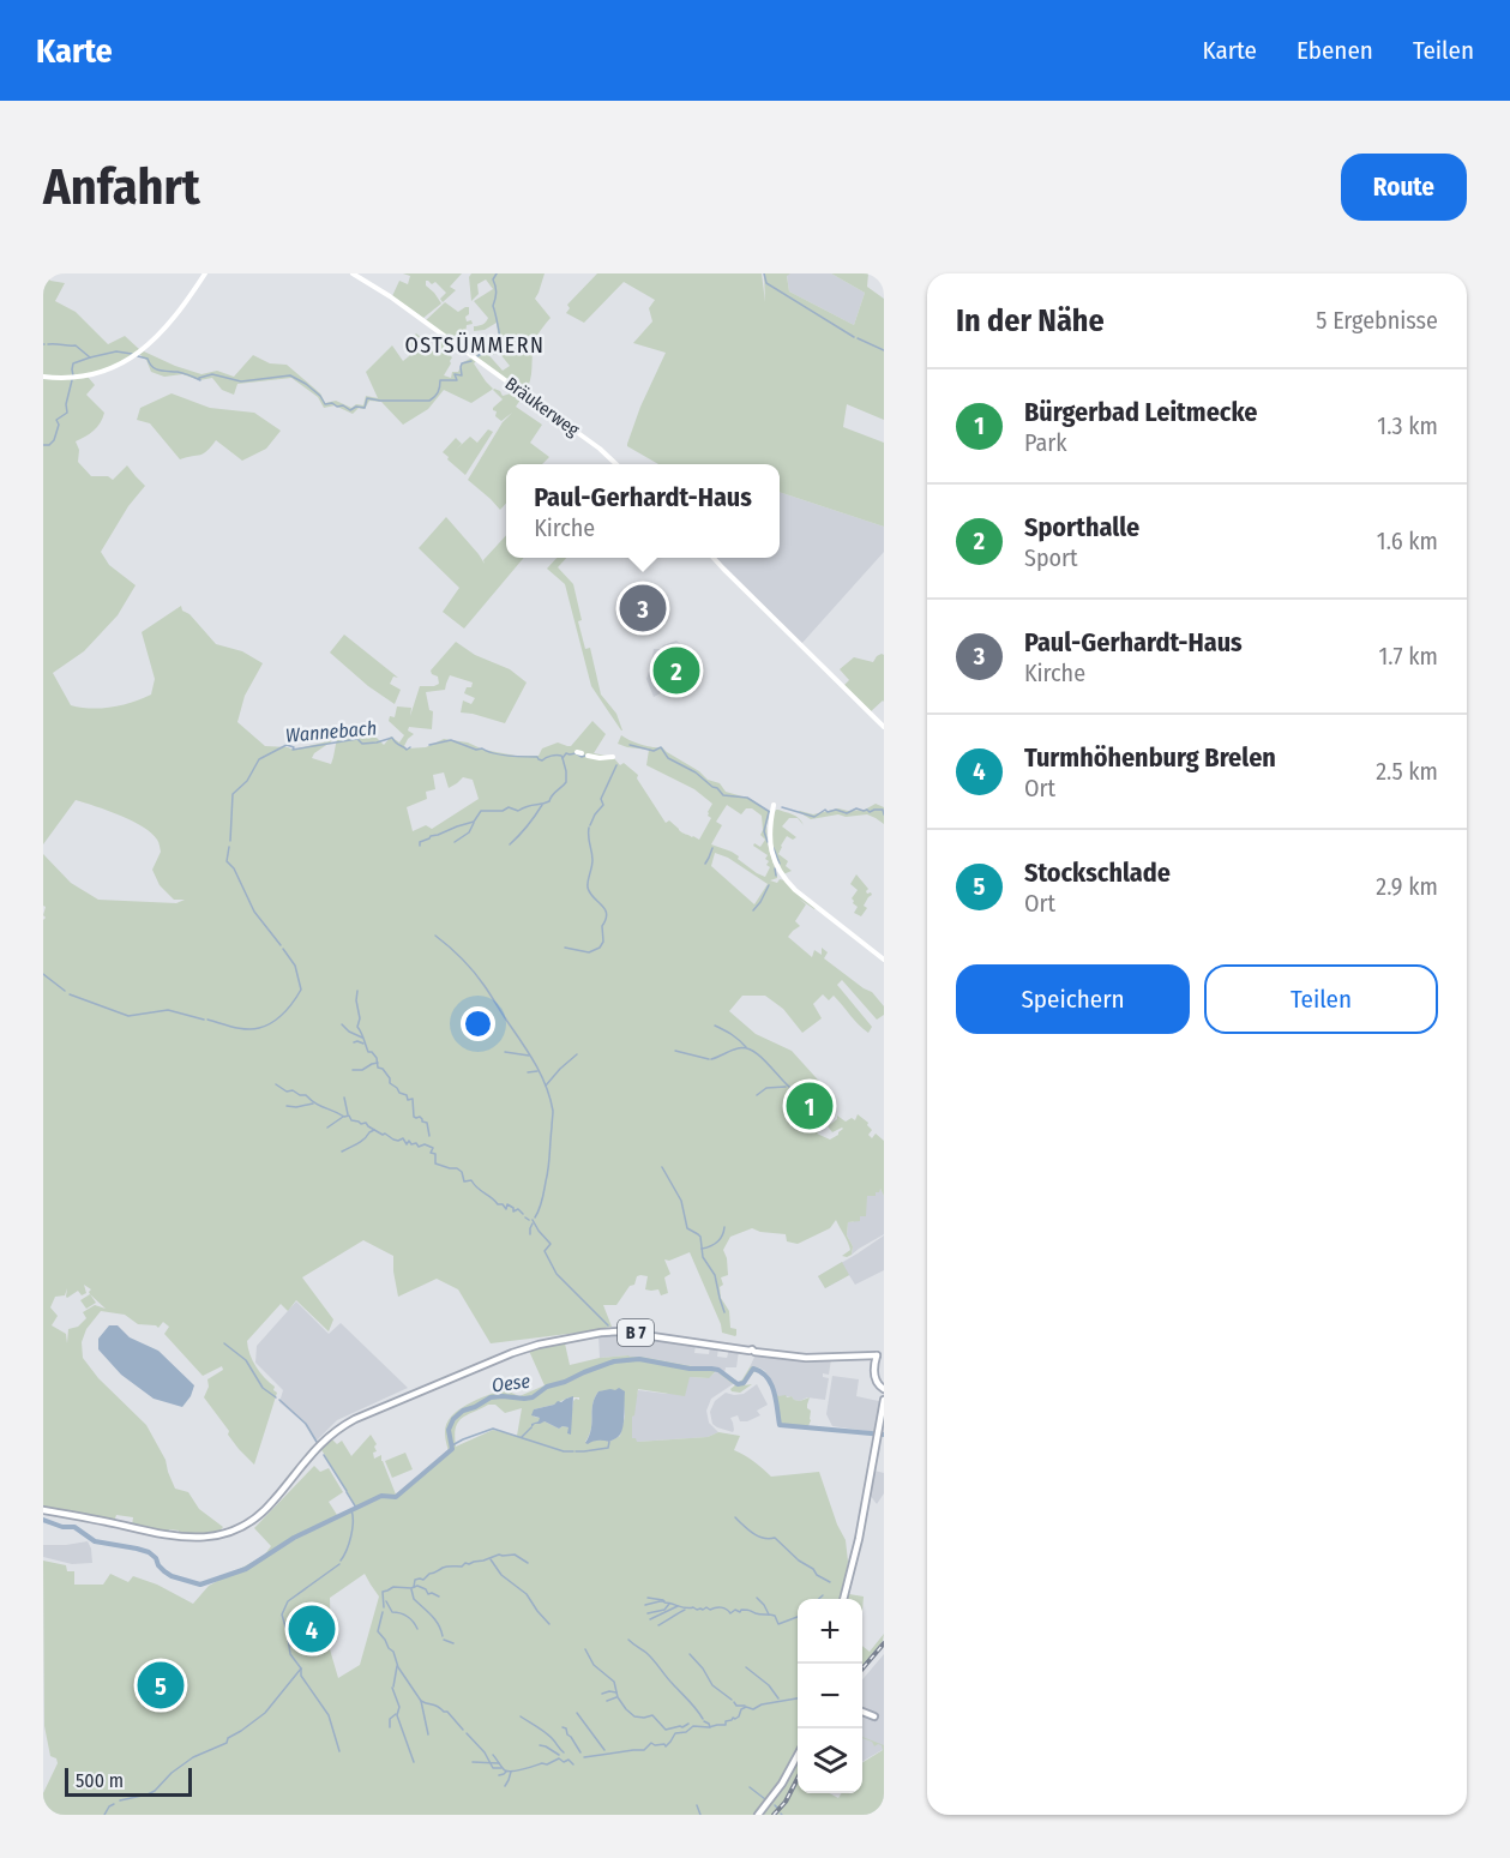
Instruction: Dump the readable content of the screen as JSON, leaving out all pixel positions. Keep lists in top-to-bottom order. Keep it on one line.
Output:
{"streets":{"main road":["Bräukerweg","B 7"]},"districts":["OSTSÜMMERN"],"water":["Wannebach","Oese"],"scale_bar":"500 m","page":{"header":"Karte","nav":["Karte","Ebenen","Teilen"],"buttons":["Route",["Speichern","Teilen"]],"title":"Anfahrt","heading":["In der Nähe","5 Ergebnisse"],"list":[{"mark":"1","name":"Bürgerbad Leitmecke","note":"Park","value":"1.3 km"},{"mark":"2","name":"Sporthalle","note":"Sport","value":"1.6 km"},{"mark":"3","name":"Paul-Gerhardt-Haus","note":"Kirche","value":"1.7 km"},{"mark":"4","name":"Turmhöhenburg Brelen","note":"Ort","value":"2.5 km"},{"mark":"5","name":"Stockschlade","note":"Ort","value":"2.9 km"}],"popup":["Paul-Gerhardt-Haus","Kirche"],"pins":["3","2","1","4","5"],"map_buttons":["+","−"],"scale":"500 m"}}
